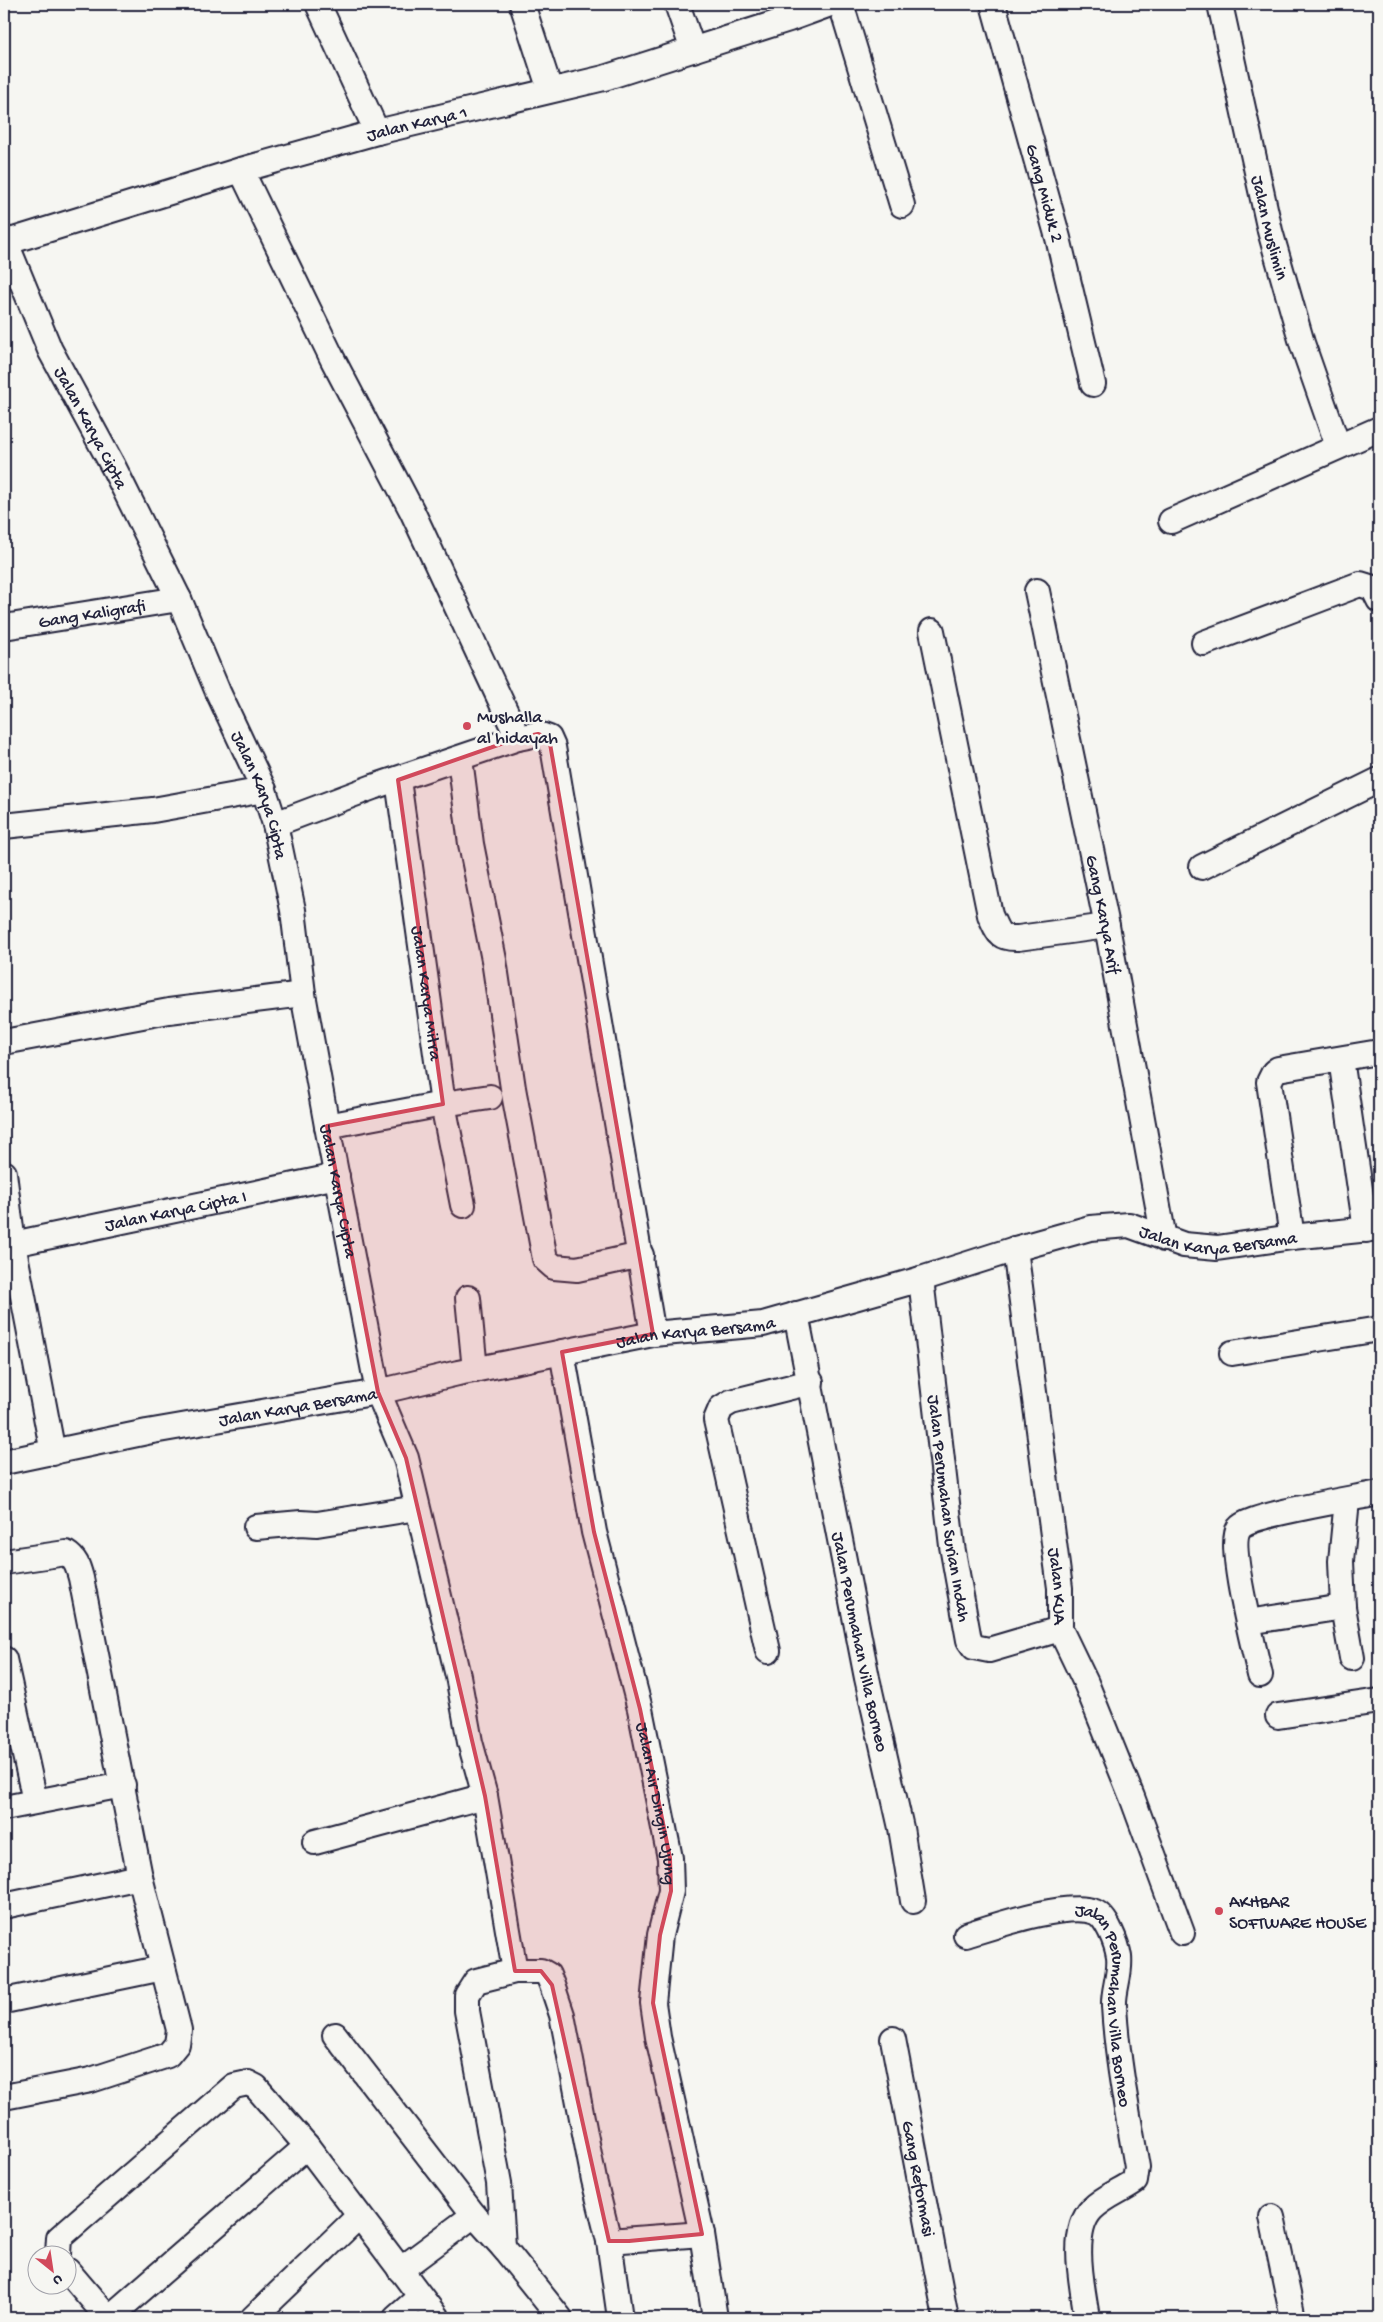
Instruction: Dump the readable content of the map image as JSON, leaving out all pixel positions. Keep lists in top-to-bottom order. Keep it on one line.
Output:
{"streets":{"street":["Jalan Karya 1","Gang Miduk 2","Jalan Muslimin","Jalan Karya Cipta","Gang Kaligrafi","Gang Karya Arif","Jalan Karya Mitra","Jalan Karya Cipta I","Jalan Karya Bersama","Jalan Perumahan Surian Indah","Jalan KUA","Jalan Perumahan Villa Borneo","Jalan Air Dingin Ujung","Gang Reformasi"]},"crossings":[["Jalan Karya 1","Jalan Karya Cipta"],["Jalan Karya Cipta","Gang Kaligrafi"],["Jalan Karya Cipta","Jalan Karya Cipta I"],["Jalan Karya Cipta","Jalan Karya Bersama"],["Gang Karya Arif","Jalan Karya Bersama"],["Jalan Karya Bersama","Jalan Perumahan Surian Indah"],["Jalan Karya Bersama","Jalan KUA"],["Jalan Karya Bersama","Jalan Perumahan Villa Borneo"],["Jalan Karya Bersama","Jalan Air Dingin Ujung"],["Jalan Perumahan Surian Indah","Jalan KUA"]],"places":["Mushalla al hidayah","AKHBAR SOFTWARE HOUSE"],"north":"bottom right"}
